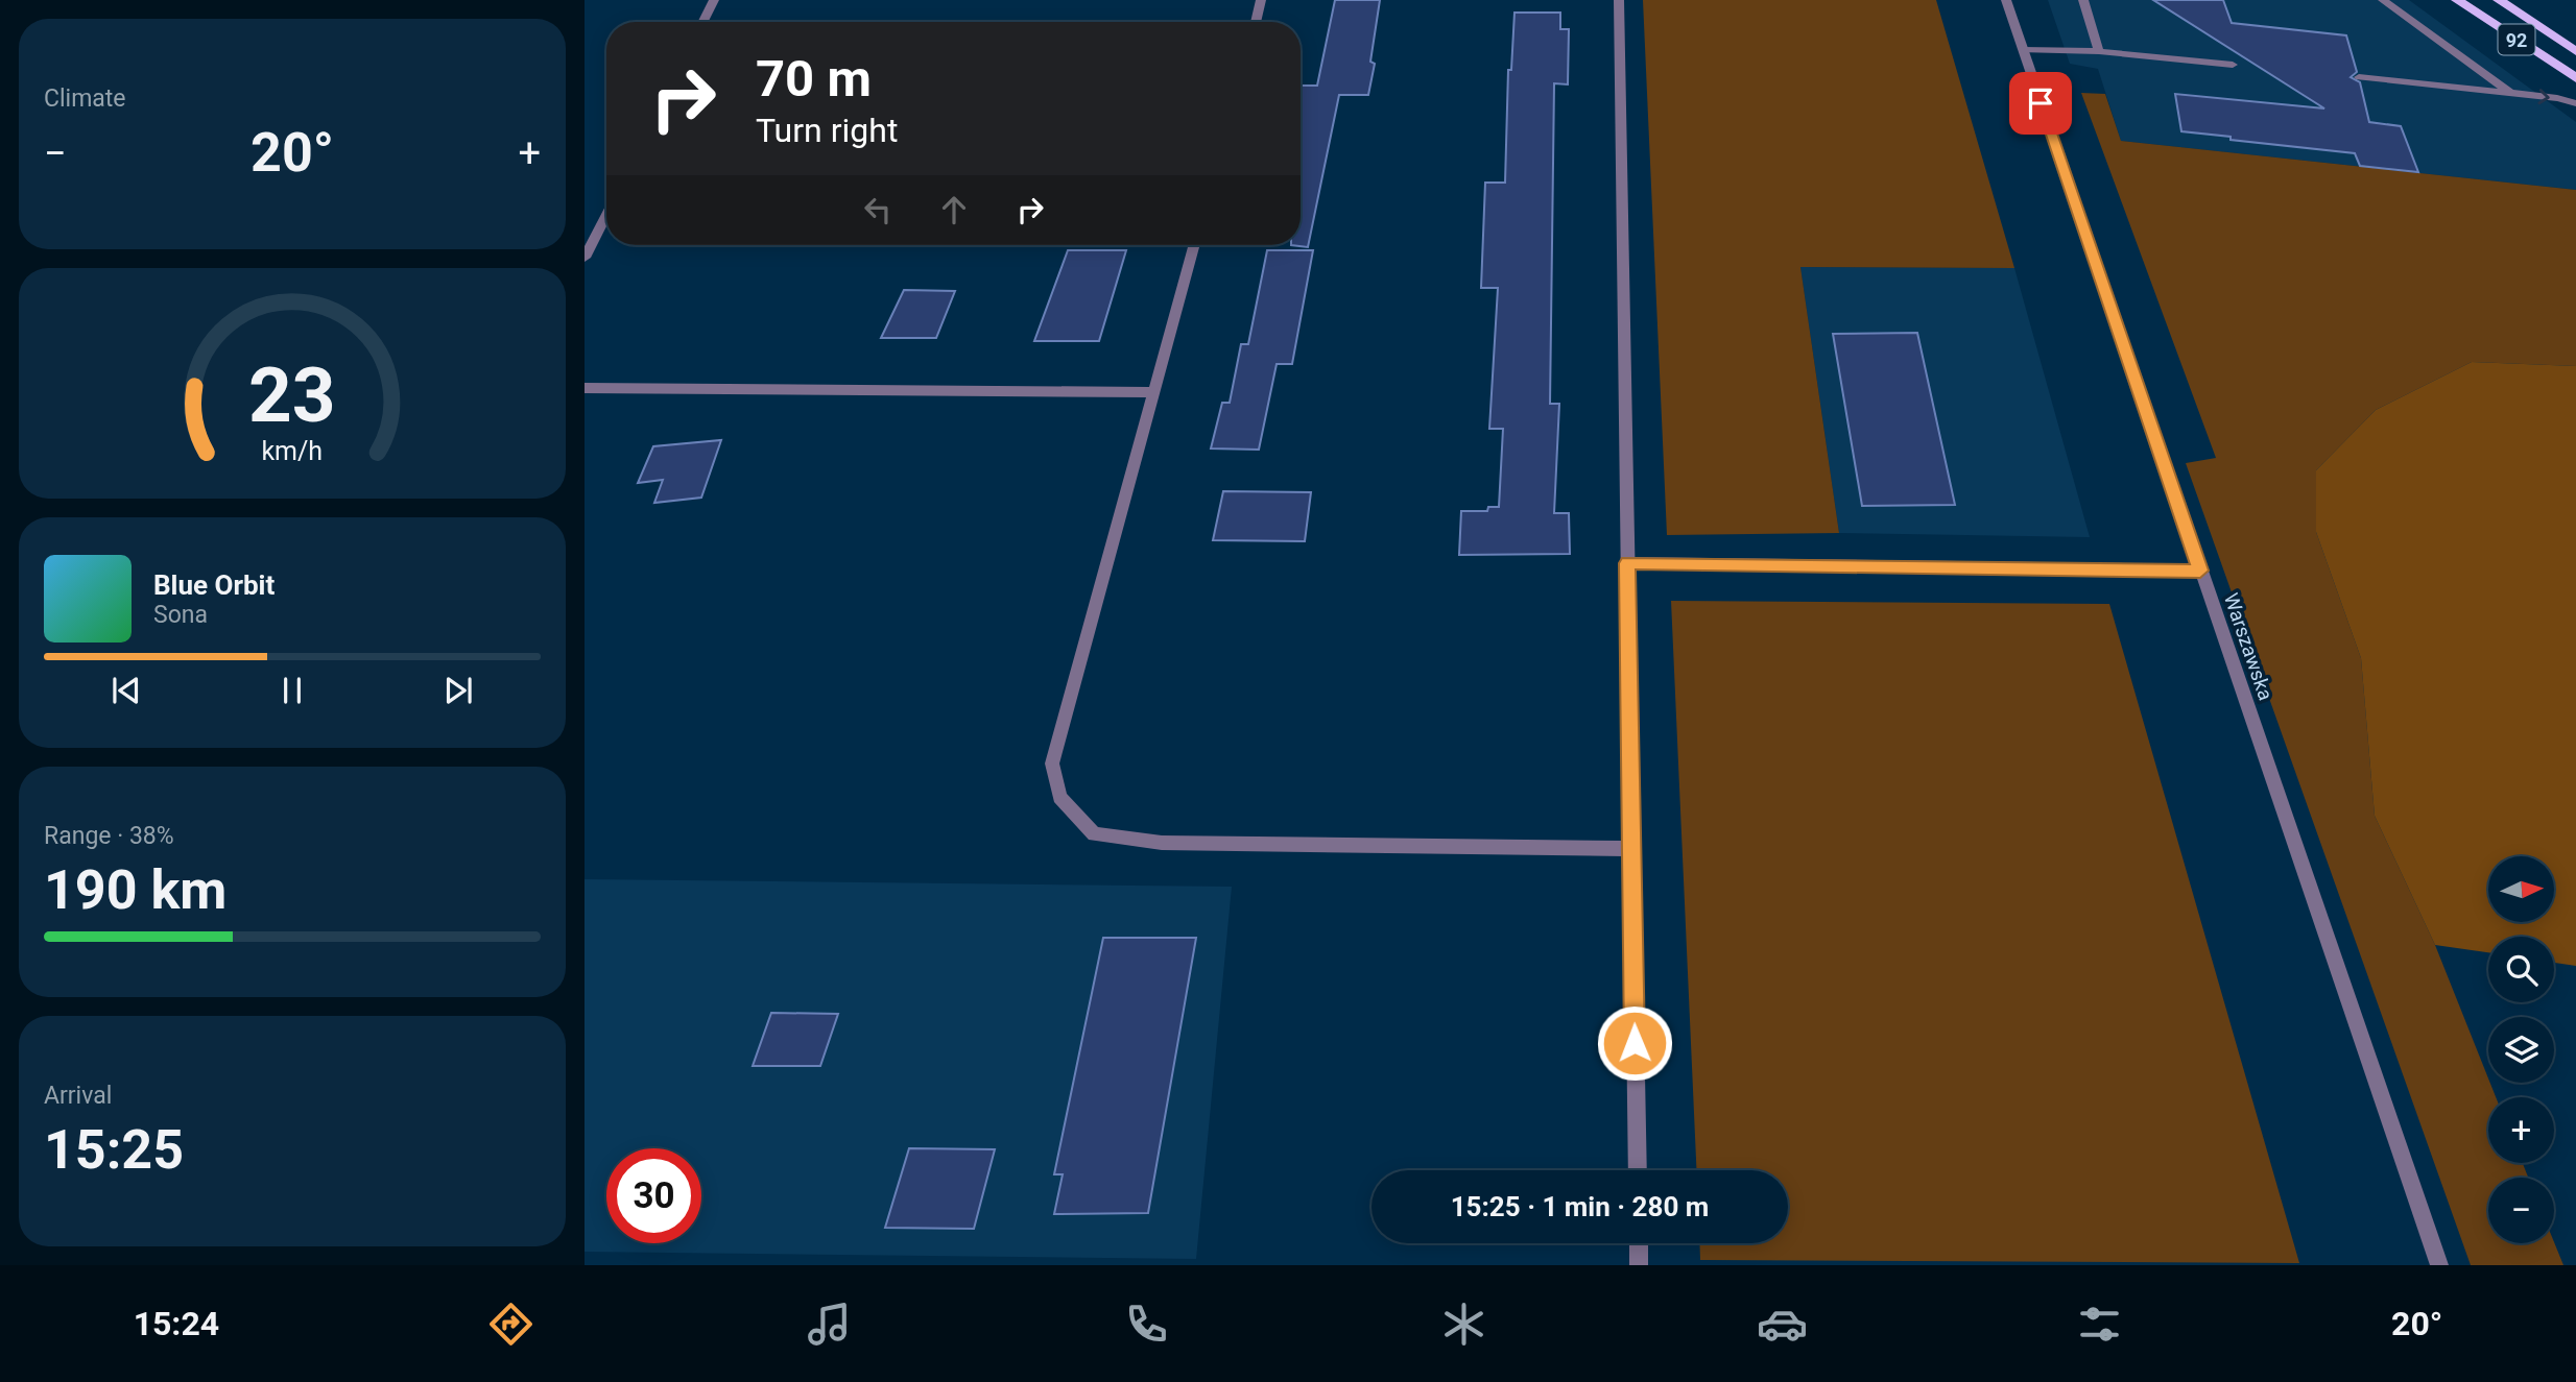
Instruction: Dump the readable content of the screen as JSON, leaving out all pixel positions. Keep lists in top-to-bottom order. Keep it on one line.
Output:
{"streets":{"main road":["92"],"street":["Warszawska"]},"north":"right","page":{"tile":["Climate",["Range · 38%","190 km"],["Arrival","15:25"]],"turn":["70 m","Turn right"],"heat":["−","20°","+"],"song":["Blue Orbit","Sona"],"map_buttons":["+","−"],"limit":"30","trip":"15:25 · 1 min · 280 m","tabs":["15:24","20°"],"gauge":["23","km/h"]}}
